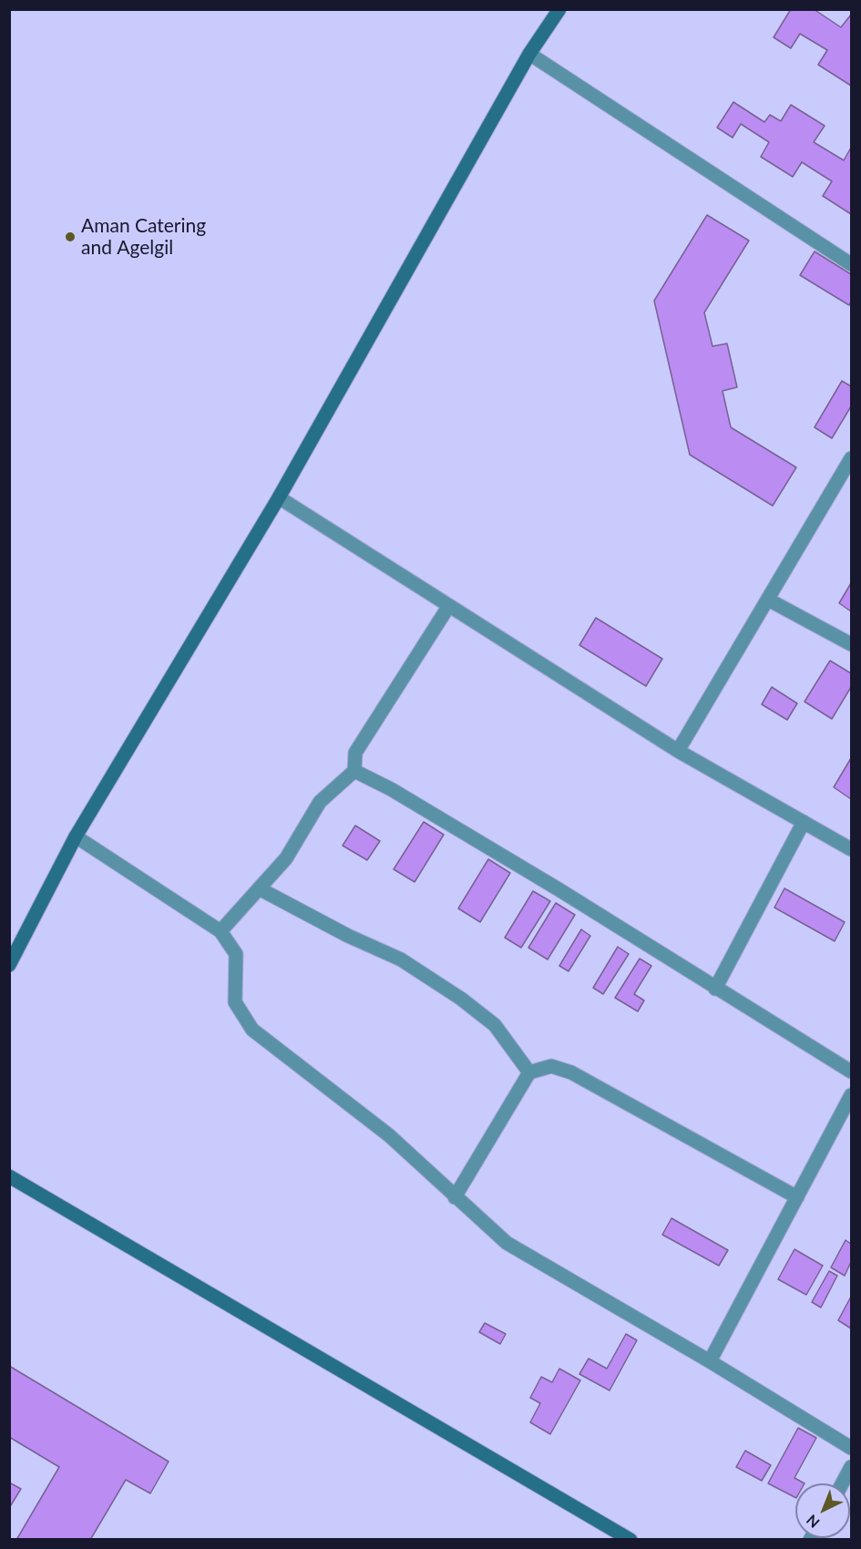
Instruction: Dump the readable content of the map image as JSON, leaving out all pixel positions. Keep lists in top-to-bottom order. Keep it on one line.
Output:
{"places":["Aman Catering and Agelgil"],"north":"bottom left"}
